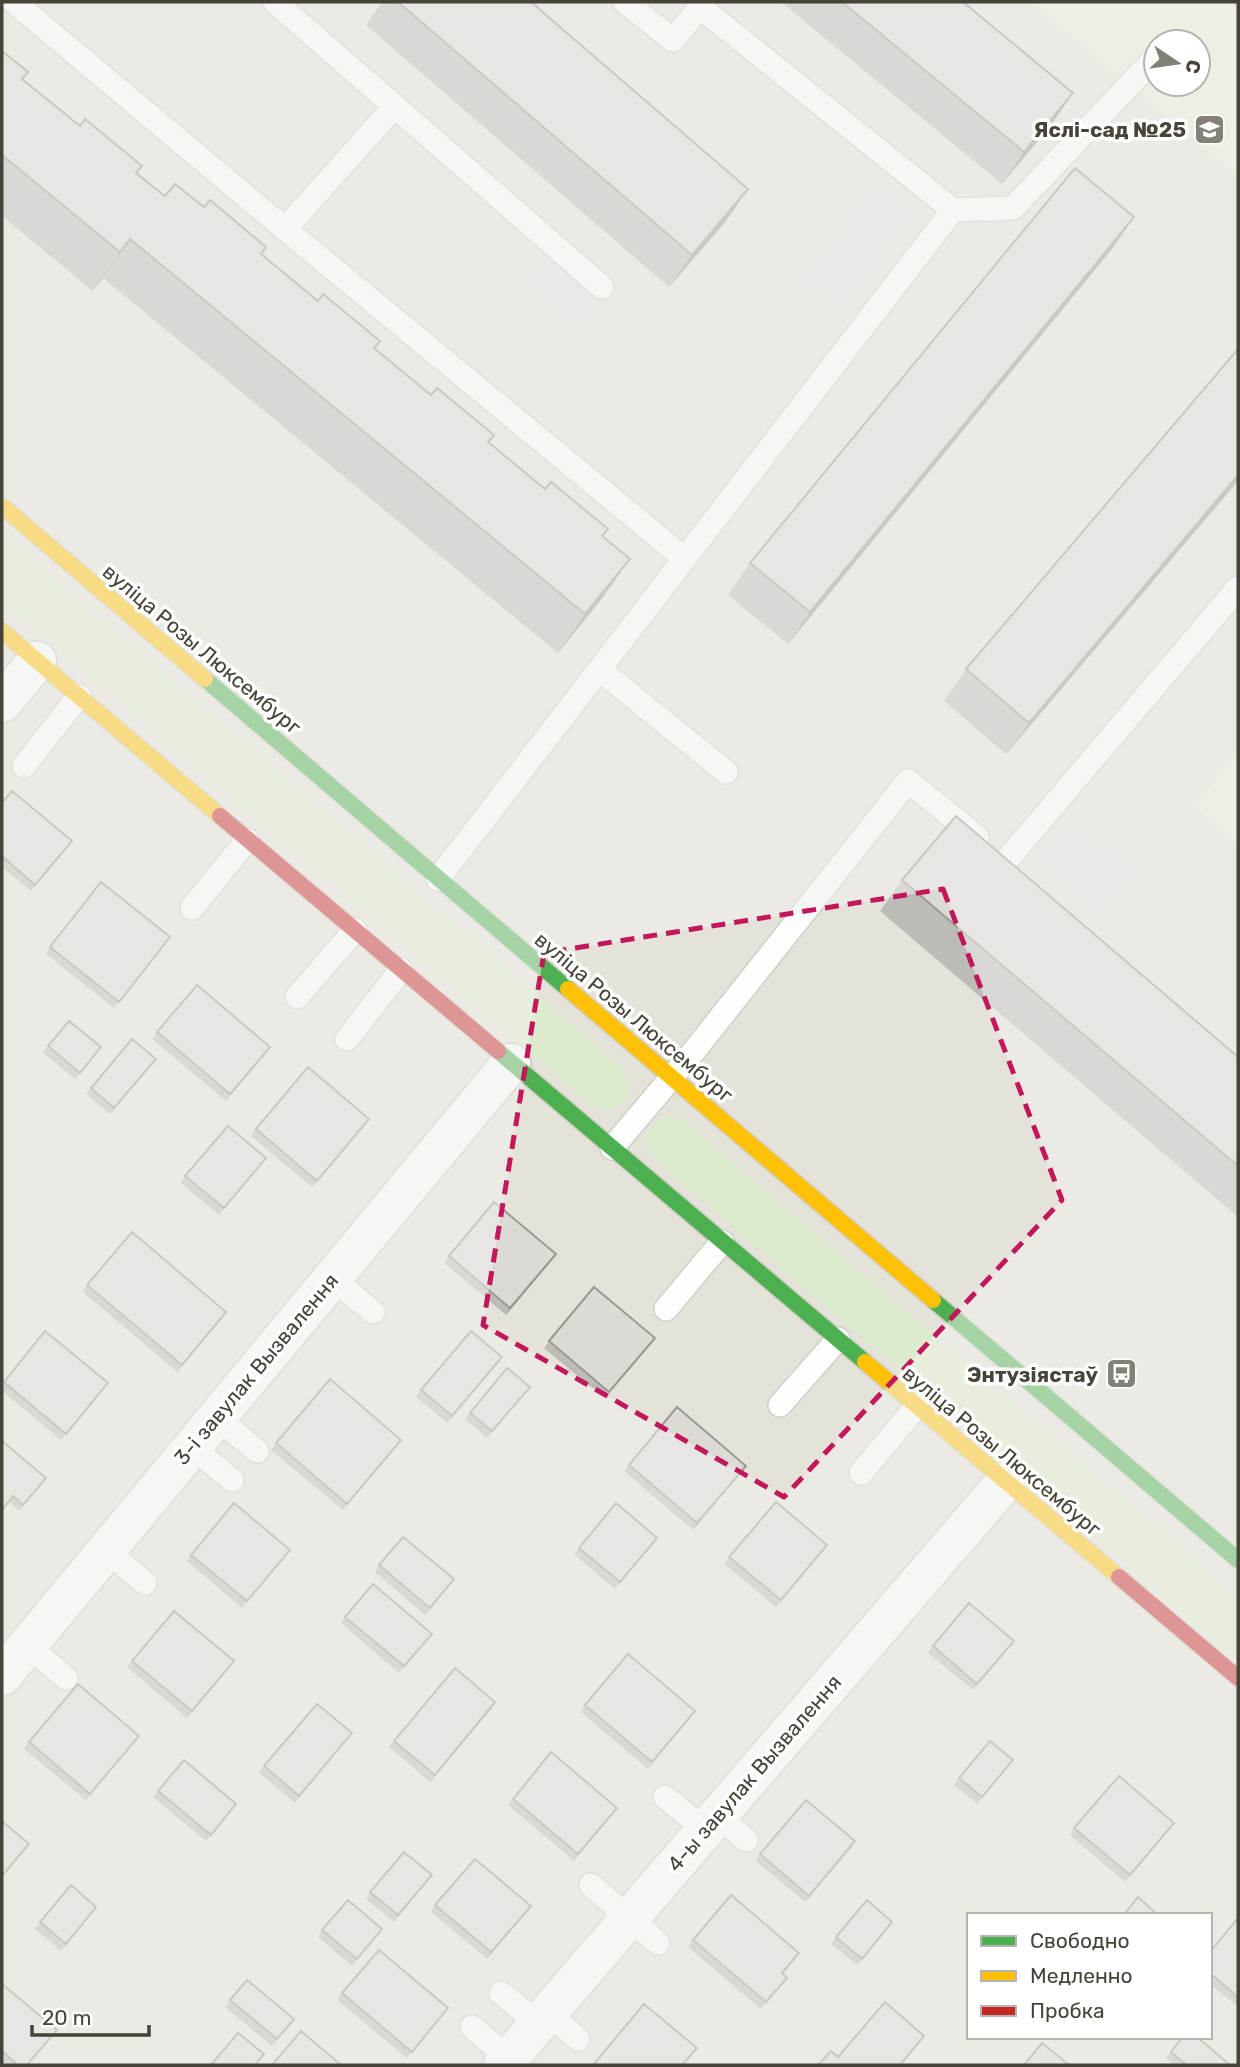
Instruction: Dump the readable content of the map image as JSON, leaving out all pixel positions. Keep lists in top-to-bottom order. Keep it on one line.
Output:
{"streets":{"main road":["вуліца Розы Люксембург"],"street":["3-і завулак Вызвалення","4-ы завулак Вызвалення"]},"crossings":[["вуліца Розы Люксембург","3-і завулак Вызвалення"],["вуліца Розы Люксембург","4-ы завулак Вызвалення"]],"places":{"school or university":["Яслі-сад №25"],"bus stop":["Энтузіястаў"]},"legend":["Свободно","Медленно","Пробка"],"scale_bar":"20 m","north":"right"}
